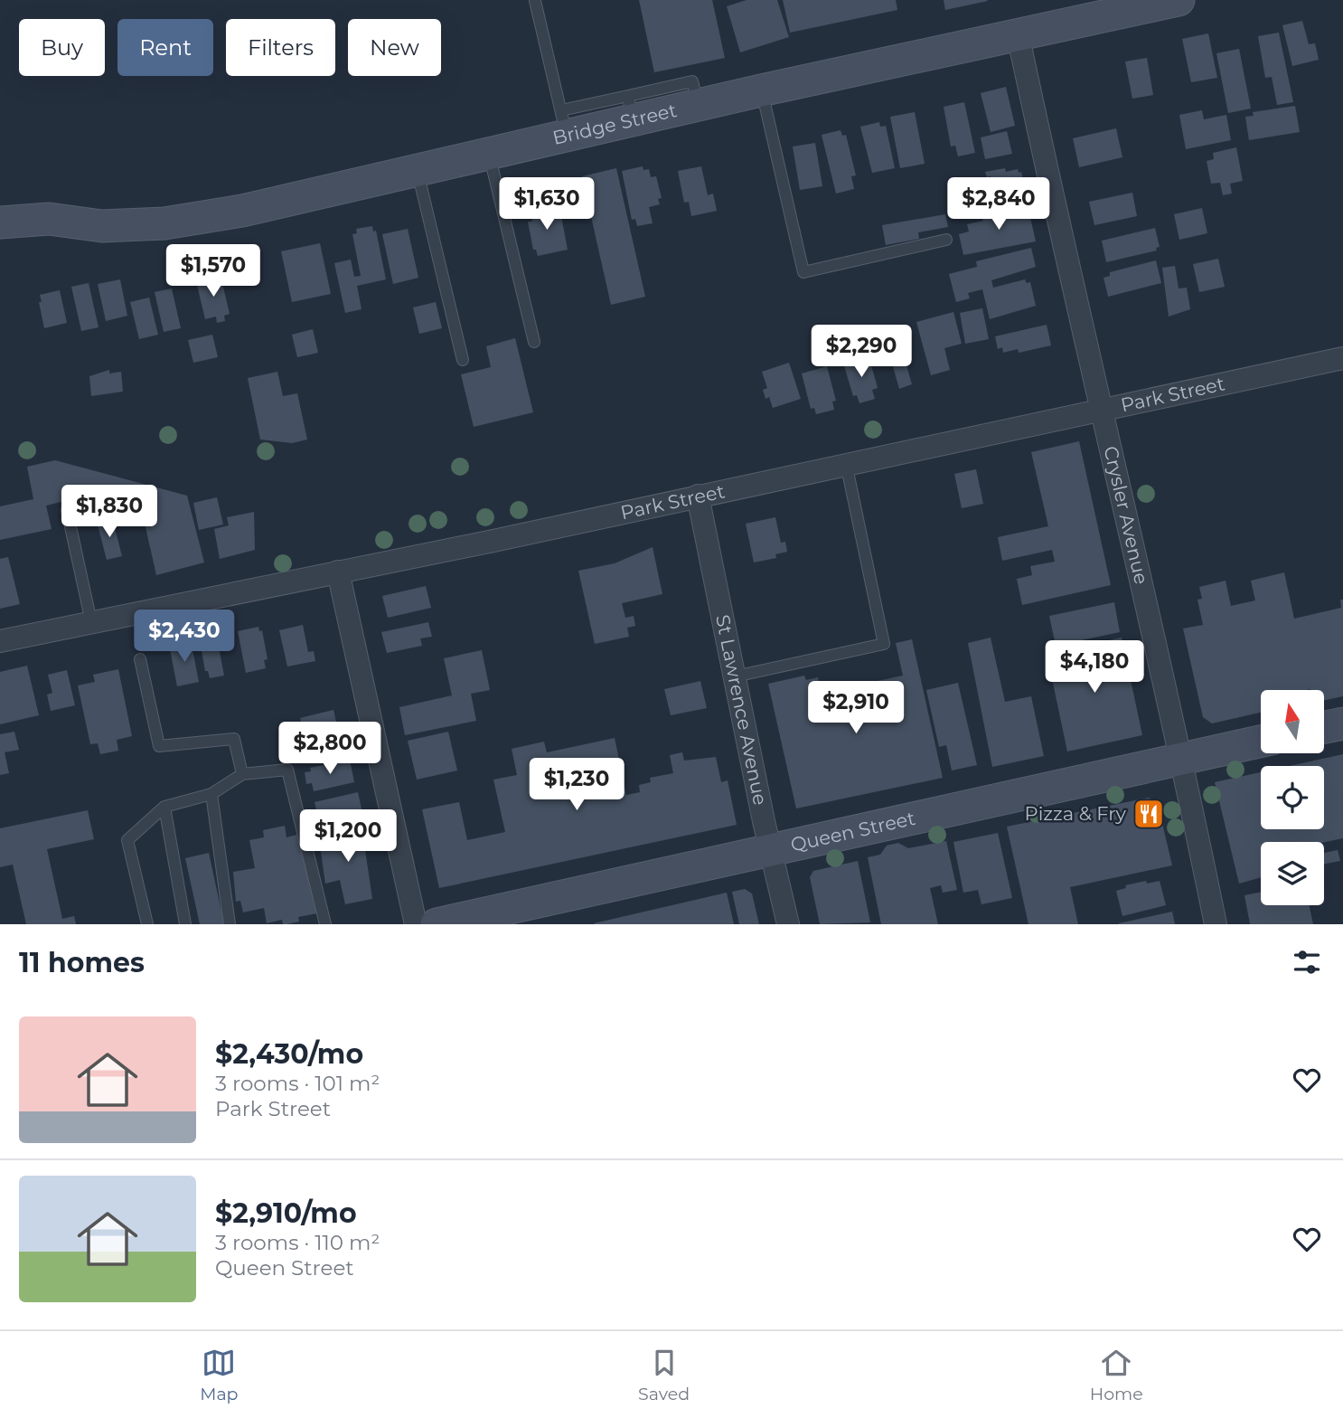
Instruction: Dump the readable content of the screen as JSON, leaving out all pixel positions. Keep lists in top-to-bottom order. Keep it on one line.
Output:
{"streets":{"main road":["Bridge Street","Queen Street"],"street":["Park Street","Crysler Avenue","St Lawrence Avenue"]},"crossings":[["Bridge Street","Crysler Avenue"],["Park Street","Crysler Avenue"],["Park Street","St Lawrence Avenue"],["Crysler Avenue","Queen Street"],["St Lawrence Avenue","Queen Street"]],"places":{"restaurant":["Pizza & Fry"]},"north":"top","page":{"chip":["Buy","Rent","Filters","New"],"price":["$1,630","$2,840","$1,570","$2,290","$1,830","$2,430","$4,180","$2,910","$2,800","$1,230","$1,200"],"heading":"11 homes","list":[{"name":"$2,430/mo","note":"3 rooms · 101 m² · Park Street"},{"name":"$2,910/mo","note":"3 rooms · 110 m² · Queen Street"}],"tabs":["Map","Saved","Home"]}}
